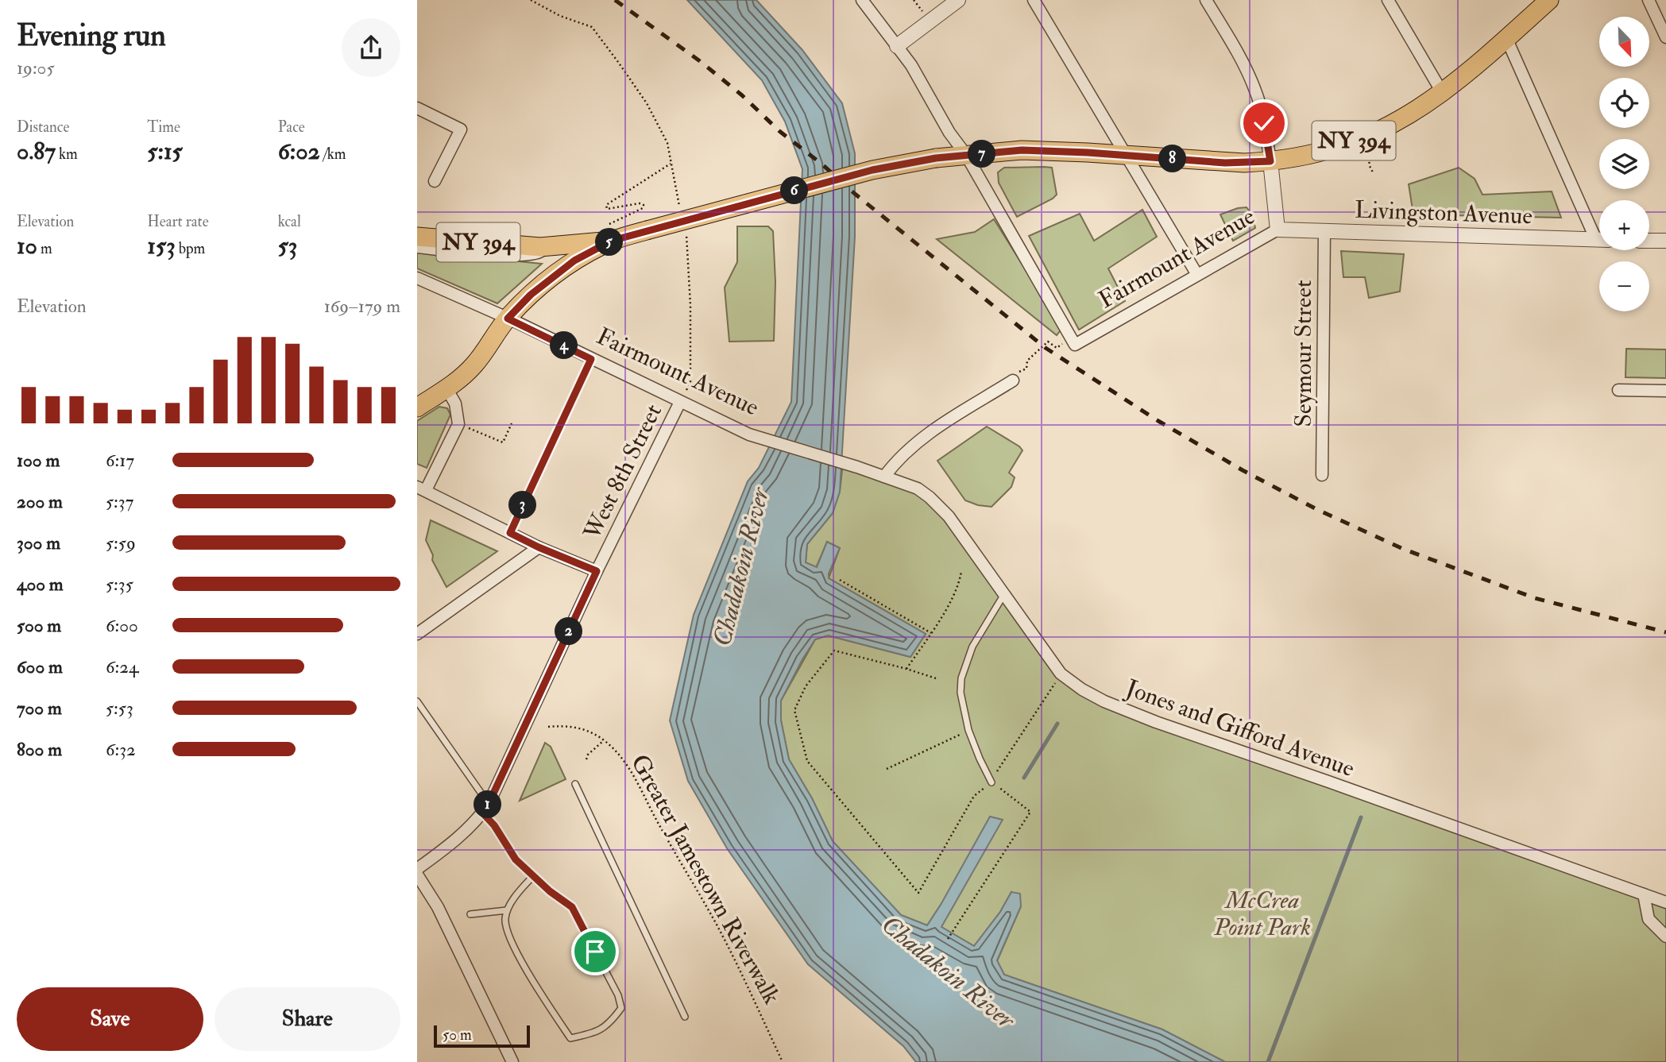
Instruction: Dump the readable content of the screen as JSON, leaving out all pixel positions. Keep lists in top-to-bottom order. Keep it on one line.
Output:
{"streets":{"main road":["NY 394"],"street":["Livingston Avenue","Fairmount Avenue","Seymour Street","West 8th Street","Jones and Gifford Avenue"],"path":["Greater Jamestown Riverwalk"]},"crossings":[["NY 394","Fairmount Avenue"],["Livingston Avenue","Fairmount Avenue"],["Livingston Avenue","Seymour Street"],["Fairmount Avenue","West 8th Street"],["Fairmount Avenue","Jones and Gifford Avenue"]],"water":["Chadakoin River"],"parks":["McCrea Point Park"],"scale_bar":"50 m","north":"bottom right","page":{"heading":["Evening run","19:05"],"map_buttons":["+","−"],"stats":[["Distance","0.87 km"],["Time","5:15"],["Pace","6:02 /km"],["Elevation","10 m"],["Heart rate","153 bpm"],["kcal","53"]],"pins":["7","8","6","5","4","3","2","1"],"chart":["Elevation","169–179 m"],"list":[{"name":"100 m","note":"6:17"},{"name":"200 m","note":"5:37"},{"name":"300 m","note":"5:59"},{"name":"400 m","note":"5:35"},{"name":"500 m","note":"6:00"},{"name":"600 m","note":"6:24"},{"name":"700 m","note":"5:53"},{"name":"800 m","note":"6:32"}],"buttons":["Save","Share"],"scale":"50 m"}}
